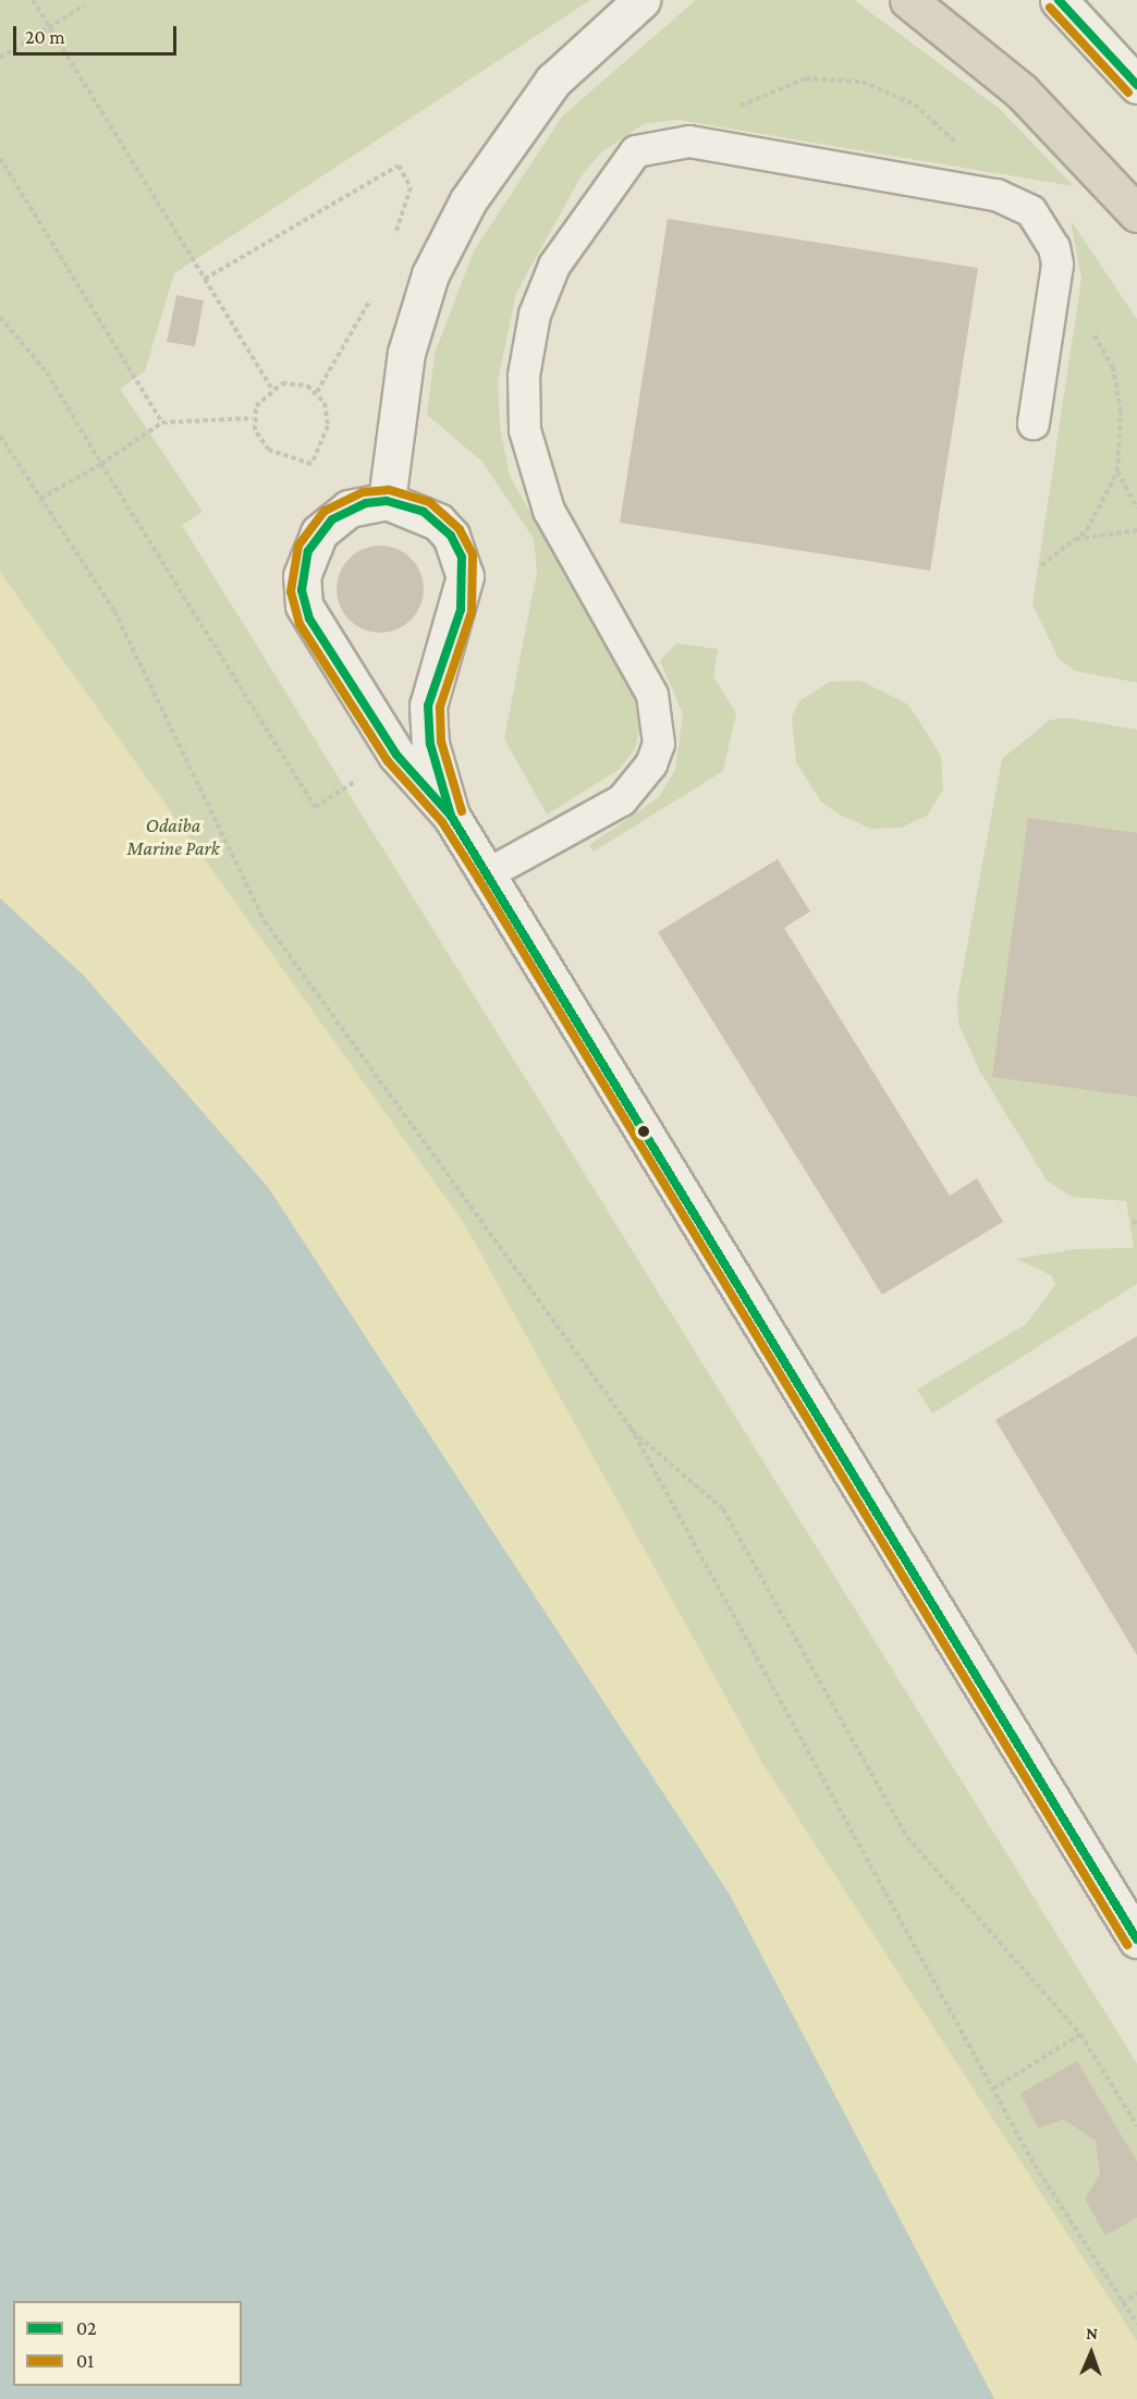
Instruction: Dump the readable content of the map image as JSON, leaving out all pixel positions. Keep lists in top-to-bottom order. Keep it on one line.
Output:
{"parks":["Odaiba Marine Park"],"lines":["transit line 02","transit line 01"],"legend":["02","01"],"scale_bar":"20 m","north":"top"}
